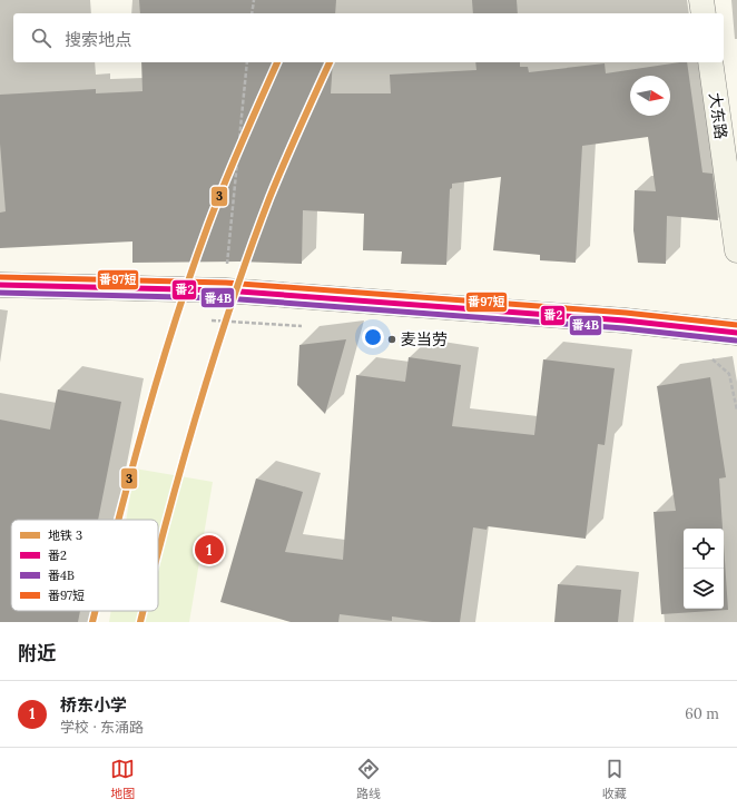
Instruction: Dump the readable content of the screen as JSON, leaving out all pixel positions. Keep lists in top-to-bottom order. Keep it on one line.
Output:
{"streets":{"street":["大东路"]},"places":["麦当劳"],"lines":["metro line 3","transit line 番97短","transit line 番2","transit line 番4B"],"legend":["地铁 3","番2","番4B","番97短"],"north":"right","page":{"search":"搜索地点","pins":"1","heading":"附近","list":[{"mark":"1","name":"桥东小学","note":"学校 · 东涌路","value":"60 m"}],"nav":["地图","路线","收藏"]}}
